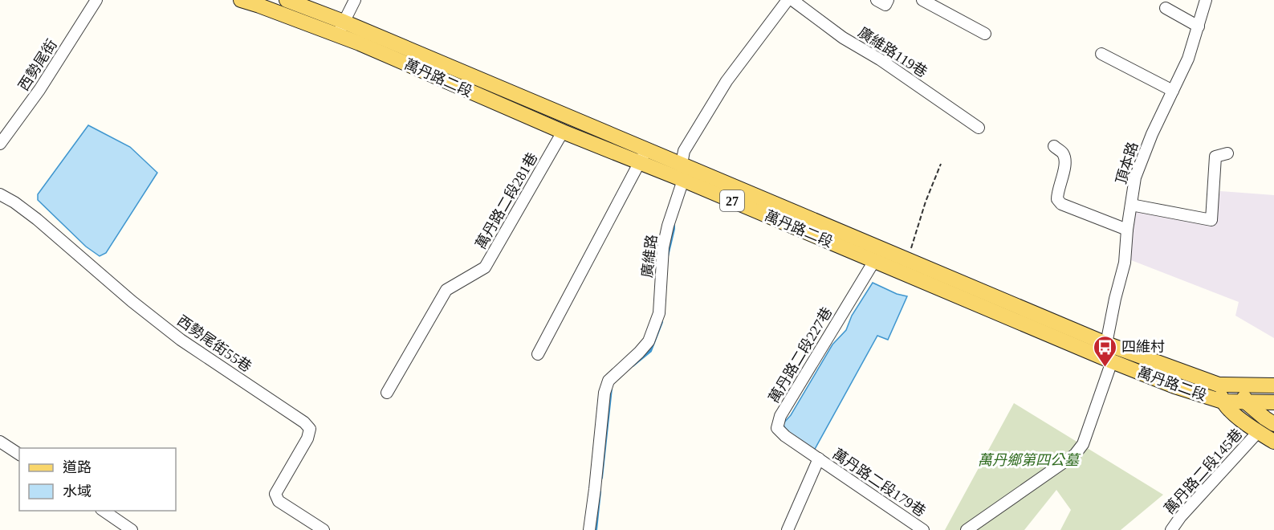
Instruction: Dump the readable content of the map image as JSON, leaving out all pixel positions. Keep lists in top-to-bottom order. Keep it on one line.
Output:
{"streets":{"main road":["萬丹路二段","27"],"street":["廣維路119巷","西勢尾街","頂本路","萬丹路二段281巷","廣維路","西勢尾街55巷","萬丹路二段227巷","萬丹路二段145巷","萬丹路二段179巷"]},"crossings":[["萬丹路二段","頂本路"],["萬丹路二段","萬丹路二段281巷"],["萬丹路二段","27"],["萬丹路二段","廣維路"],["萬丹路二段","萬丹路二段227巷"],["萬丹路二段","萬丹路二段145巷"],["萬丹路二段227巷","萬丹路二段179巷"]],"parks":["萬丹鄉第四公墓"],"places":{"bus stop":["四維村"]},"legend":["道路","水域"]}
